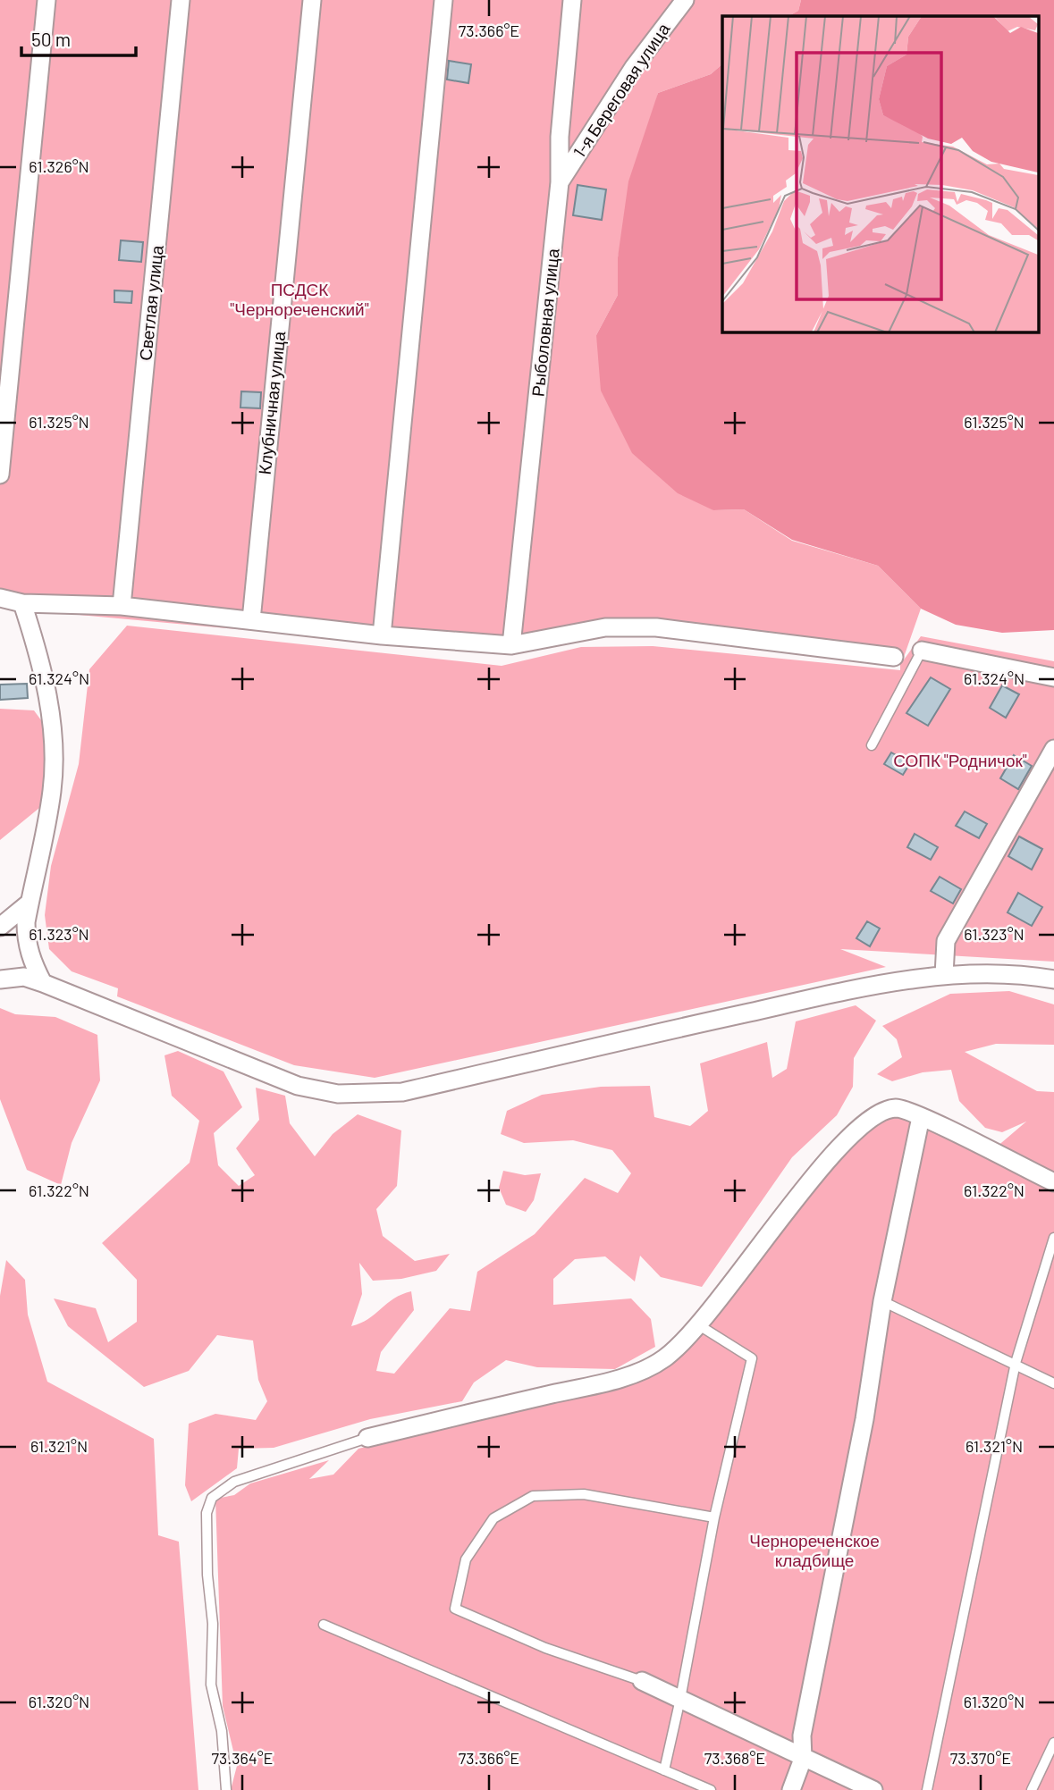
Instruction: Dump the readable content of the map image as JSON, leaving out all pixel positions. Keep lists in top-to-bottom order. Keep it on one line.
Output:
{"streets":{"street":["1-я Береговая улица","Светлая улица","Рыболовная улица","Клубничная улица"]},"crossings":[["1-я Береговая улица","Рыболовная улица"]],"parks":["ПСДСК \"Чернореченский\"","СОПК \"Родничок\"","Чернореченское кладбище"],"scale_bar":"50 m","coordinates":["73.366°E","61.326°N","61.325°N","61.324°N","61.323°N","61.322°N","61.321°N","61.320°N","73.364°E","73.368°E","73.370°E"]}
